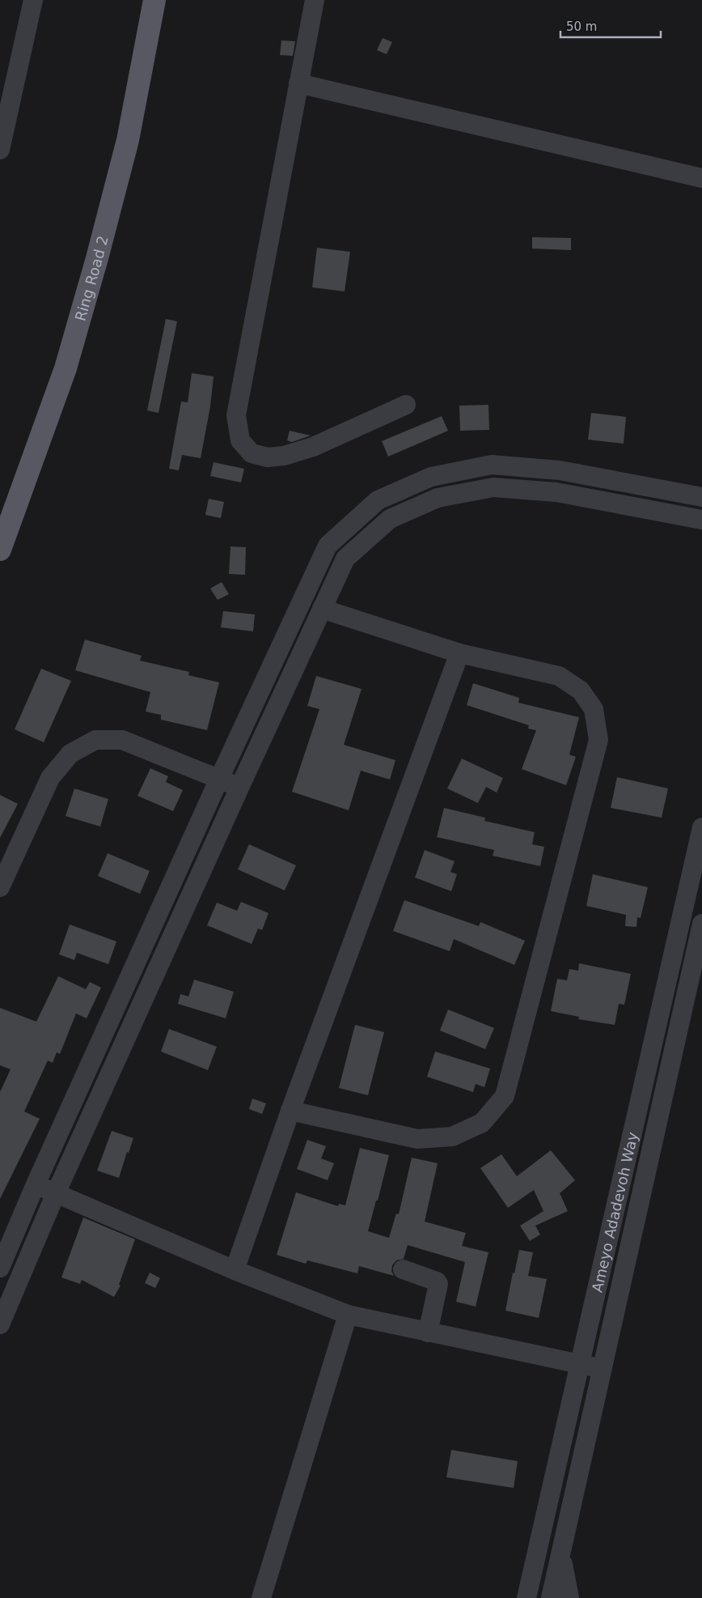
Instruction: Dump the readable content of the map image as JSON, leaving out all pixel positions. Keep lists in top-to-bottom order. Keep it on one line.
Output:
{"streets":{"main road":["Ring Road 2"],"street":["Ameyo Adadevoh Way"]},"scale_bar":"50 m"}
